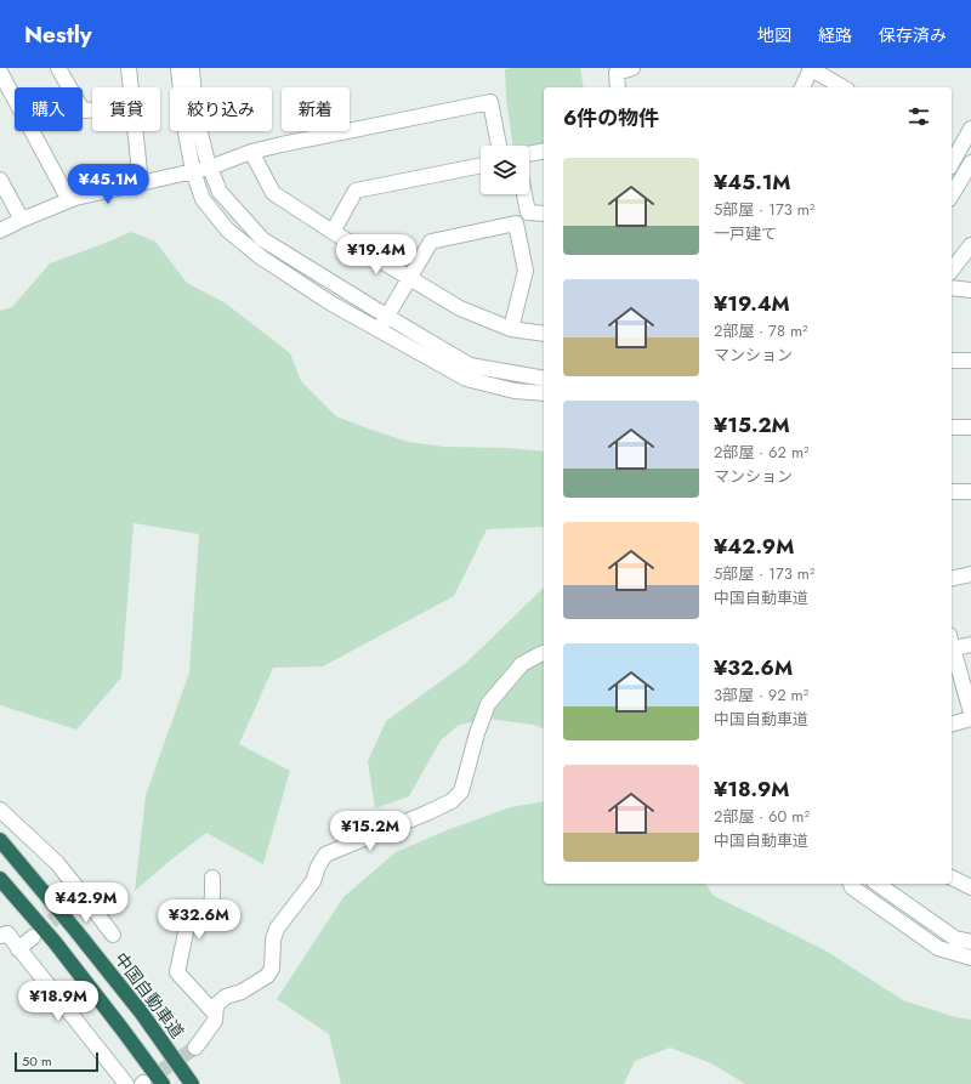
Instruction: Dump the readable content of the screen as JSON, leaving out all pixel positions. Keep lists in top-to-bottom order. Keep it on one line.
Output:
{"streets":{"highway":["中国自動車道"]},"scale_bar":"50 m","page":{"header":"Nestly","nav":["地図","経路","保存済み"],"chip":["購入","賃貸","絞り込み","新着"],"heading":"6件の物件","list":[{"name":"¥45.1M","note":"5部屋 · 173 m² · 一戸建て"},{"name":"¥19.4M","note":"2部屋 · 78 m² · マンション"},{"name":"¥15.2M","note":"2部屋 · 62 m² · マンション"},{"name":"¥42.9M","note":"5部屋 · 173 m² · 中国自動車道"},{"name":"¥32.6M","note":"3部屋 · 92 m² · 中国自動車道"},{"name":"¥18.9M","note":"2部屋 · 60 m² · 中国自動車道"}],"price":["¥45.1M","¥19.4M","¥15.2M","¥42.9M","¥32.6M","¥18.9M"],"scale":"50 m"}}
